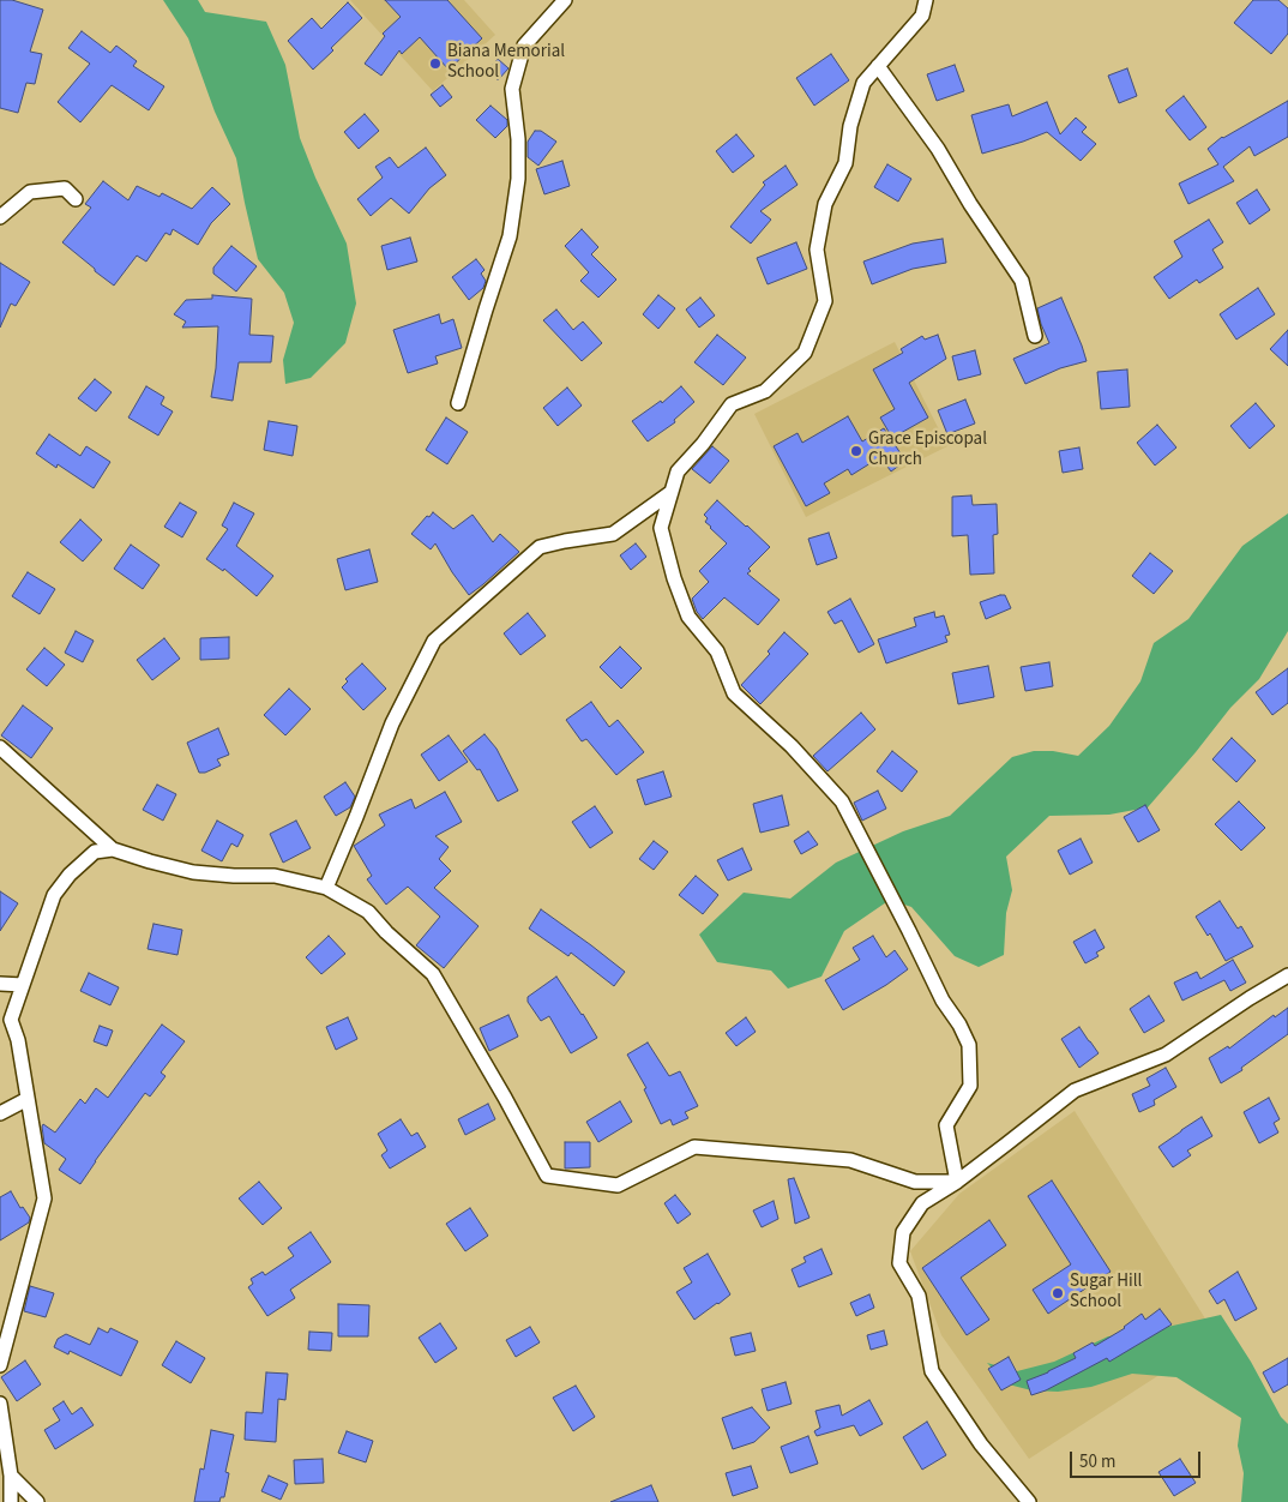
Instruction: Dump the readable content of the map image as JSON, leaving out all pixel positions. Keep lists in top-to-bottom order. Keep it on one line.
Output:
{"places":["Biana Memorial School","Grace Episcopal Church","Sugar Hill School"],"scale_bar":"50 m"}
